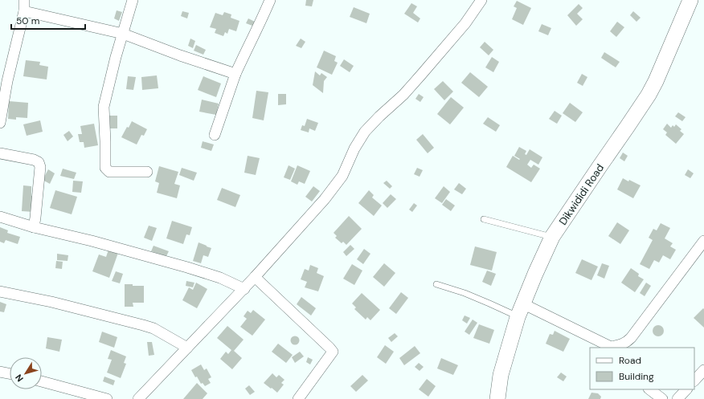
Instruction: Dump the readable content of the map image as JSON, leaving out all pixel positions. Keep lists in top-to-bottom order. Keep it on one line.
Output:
{"streets":{"street":["Dikwididi Road"]},"legend":["Road","Building"],"scale_bar":"50 m","north":"bottom left"}
